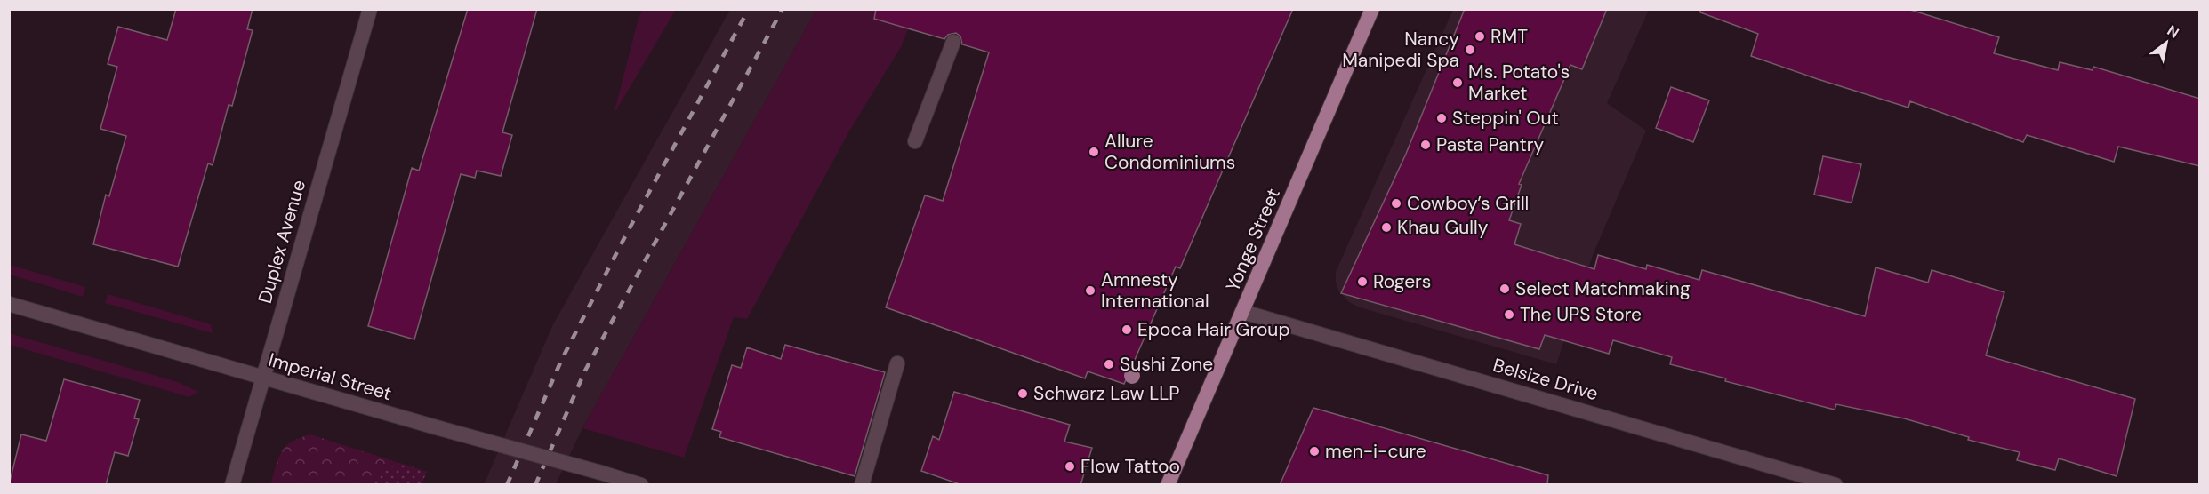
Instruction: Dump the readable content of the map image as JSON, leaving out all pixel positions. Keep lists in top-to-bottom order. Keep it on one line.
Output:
{"streets":{"main road":["Yonge Street"],"street":["Duplex Avenue","Imperial Street","Belsize Drive"]},"crossings":[["Yonge Street","Belsize Drive"],["Duplex Avenue","Imperial Street"]],"places":["RMT","Nancy Manipedi Spa","Ms. Potato's Market","Steppin' Out","Pasta Pantry","Allure Condominiums","Cowboy’s Grill","Khau Gully","Rogers","Select Matchmaking","Amnesty International","The UPS Store","Epoca Hair Group","Sushi Zone","Schwarz Law LLP","men-i-cure","Flow Tattoo"],"north":"top right"}
